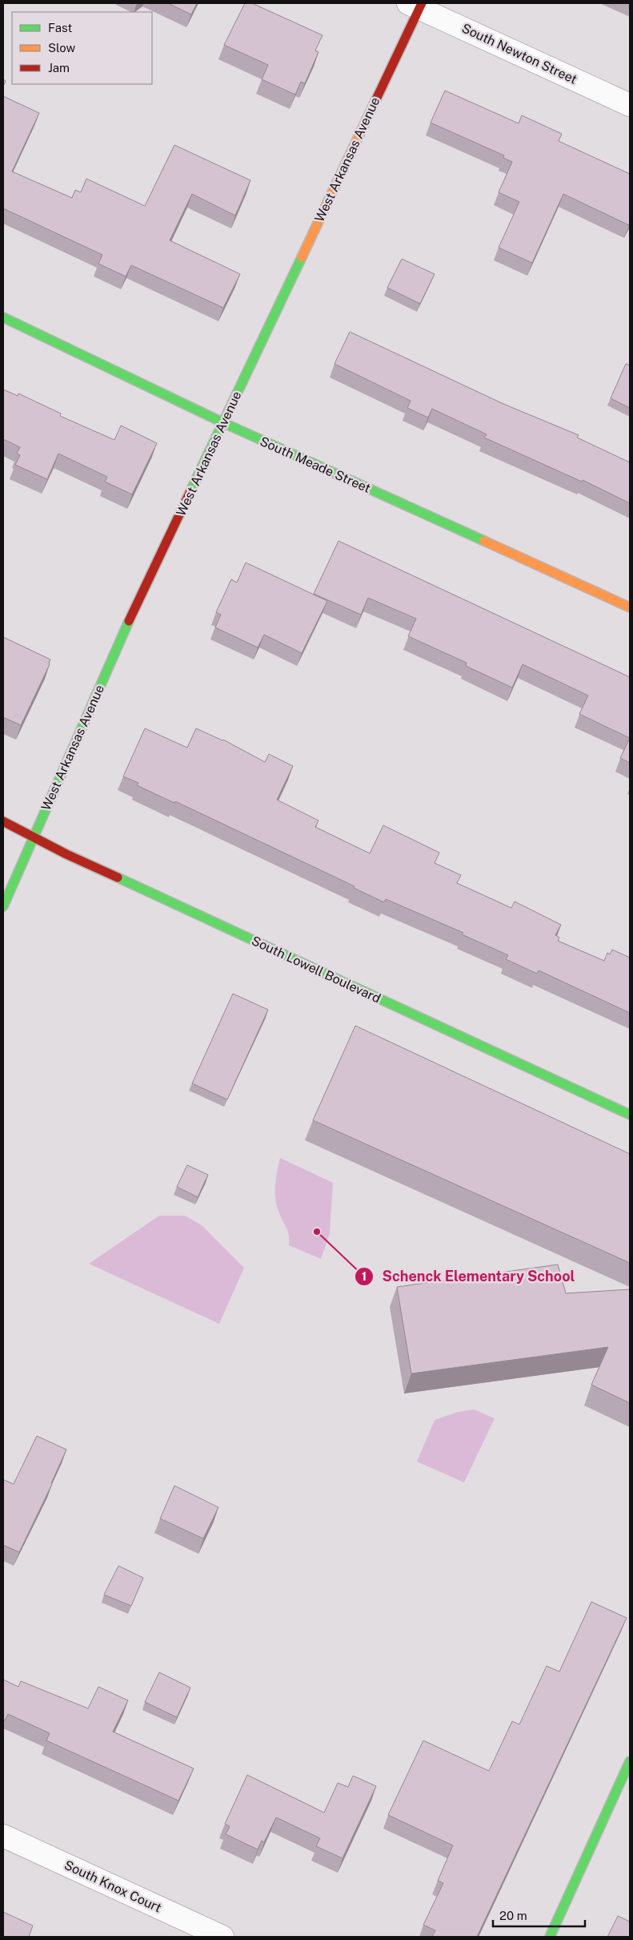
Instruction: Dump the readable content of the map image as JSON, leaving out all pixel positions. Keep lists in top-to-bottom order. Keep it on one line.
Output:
{"streets":{"street":["South Newton Street","West Arkansas Avenue","South Meade Street","South Lowell Boulevard","South Knox Court"]},"crossings":[["South Newton Street","West Arkansas Avenue"],["West Arkansas Avenue","South Meade Street"],["West Arkansas Avenue","South Lowell Boulevard"]],"places":["Schenck Elementary School"],"legend":["Fast","Slow","Jam"],"scale_bar":"20 m"}
